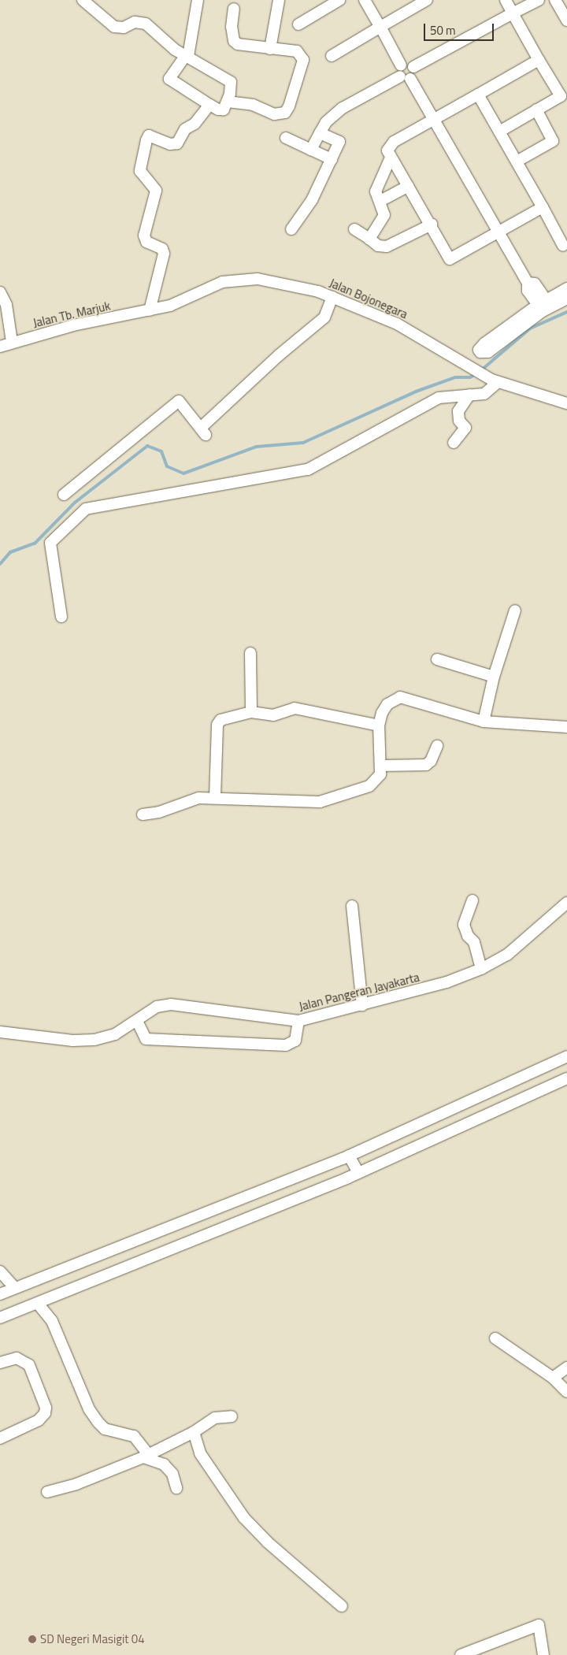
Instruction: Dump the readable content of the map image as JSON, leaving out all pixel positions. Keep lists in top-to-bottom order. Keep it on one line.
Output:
{"streets":{"street":["Jalan Bojonegara","Jalan Tb. Marjuk","Jalan Pangeran Jayakarta"]},"crossings":[["Jalan Bojonegara","Jalan Tb. Marjuk"]],"places":["SD Negeri Masigit 04"],"scale_bar":"50 m"}
